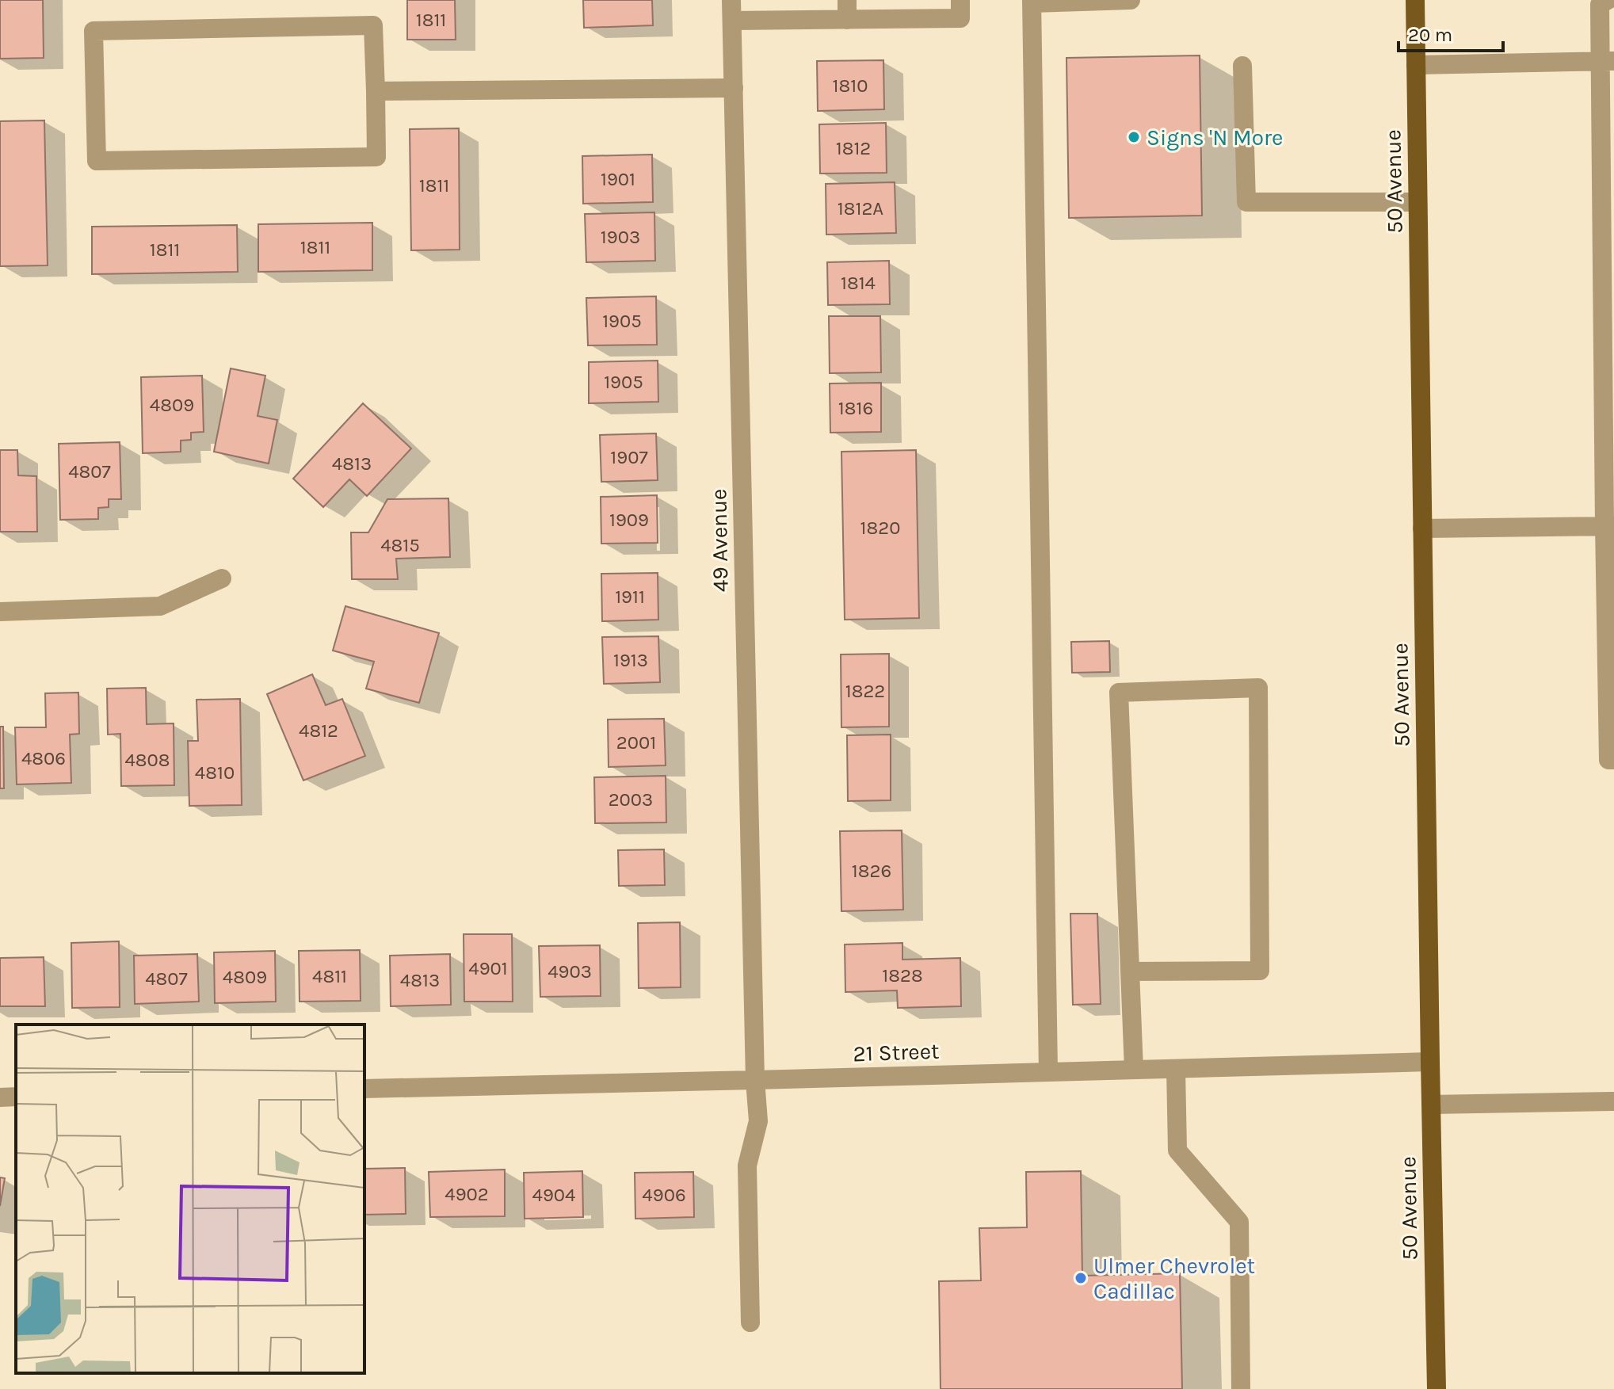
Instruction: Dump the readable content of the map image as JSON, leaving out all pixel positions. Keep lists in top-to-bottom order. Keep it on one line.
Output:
{"streets":{"main road":["50 Avenue"],"street":["49 Avenue","21 Street"]},"crossings":[["50 Avenue","21 Street"],["49 Avenue","21 Street"]],"places":["Signs 'N More","Ulmer Chevrolet Cadillac"],"house_numbers":["1811","1810","1812","1901","1811","1812A","1903","1811","1811","1814","1905","1905","4809","1816","1907","4813","4807","1909","1820","4815","1911","1913","1822","4812","2001","4806","4808","4810","2003","1826","4901","4903","1828","4811","4809","4807","4813","4902","4904","4906"],"scale_bar":"20 m"}
